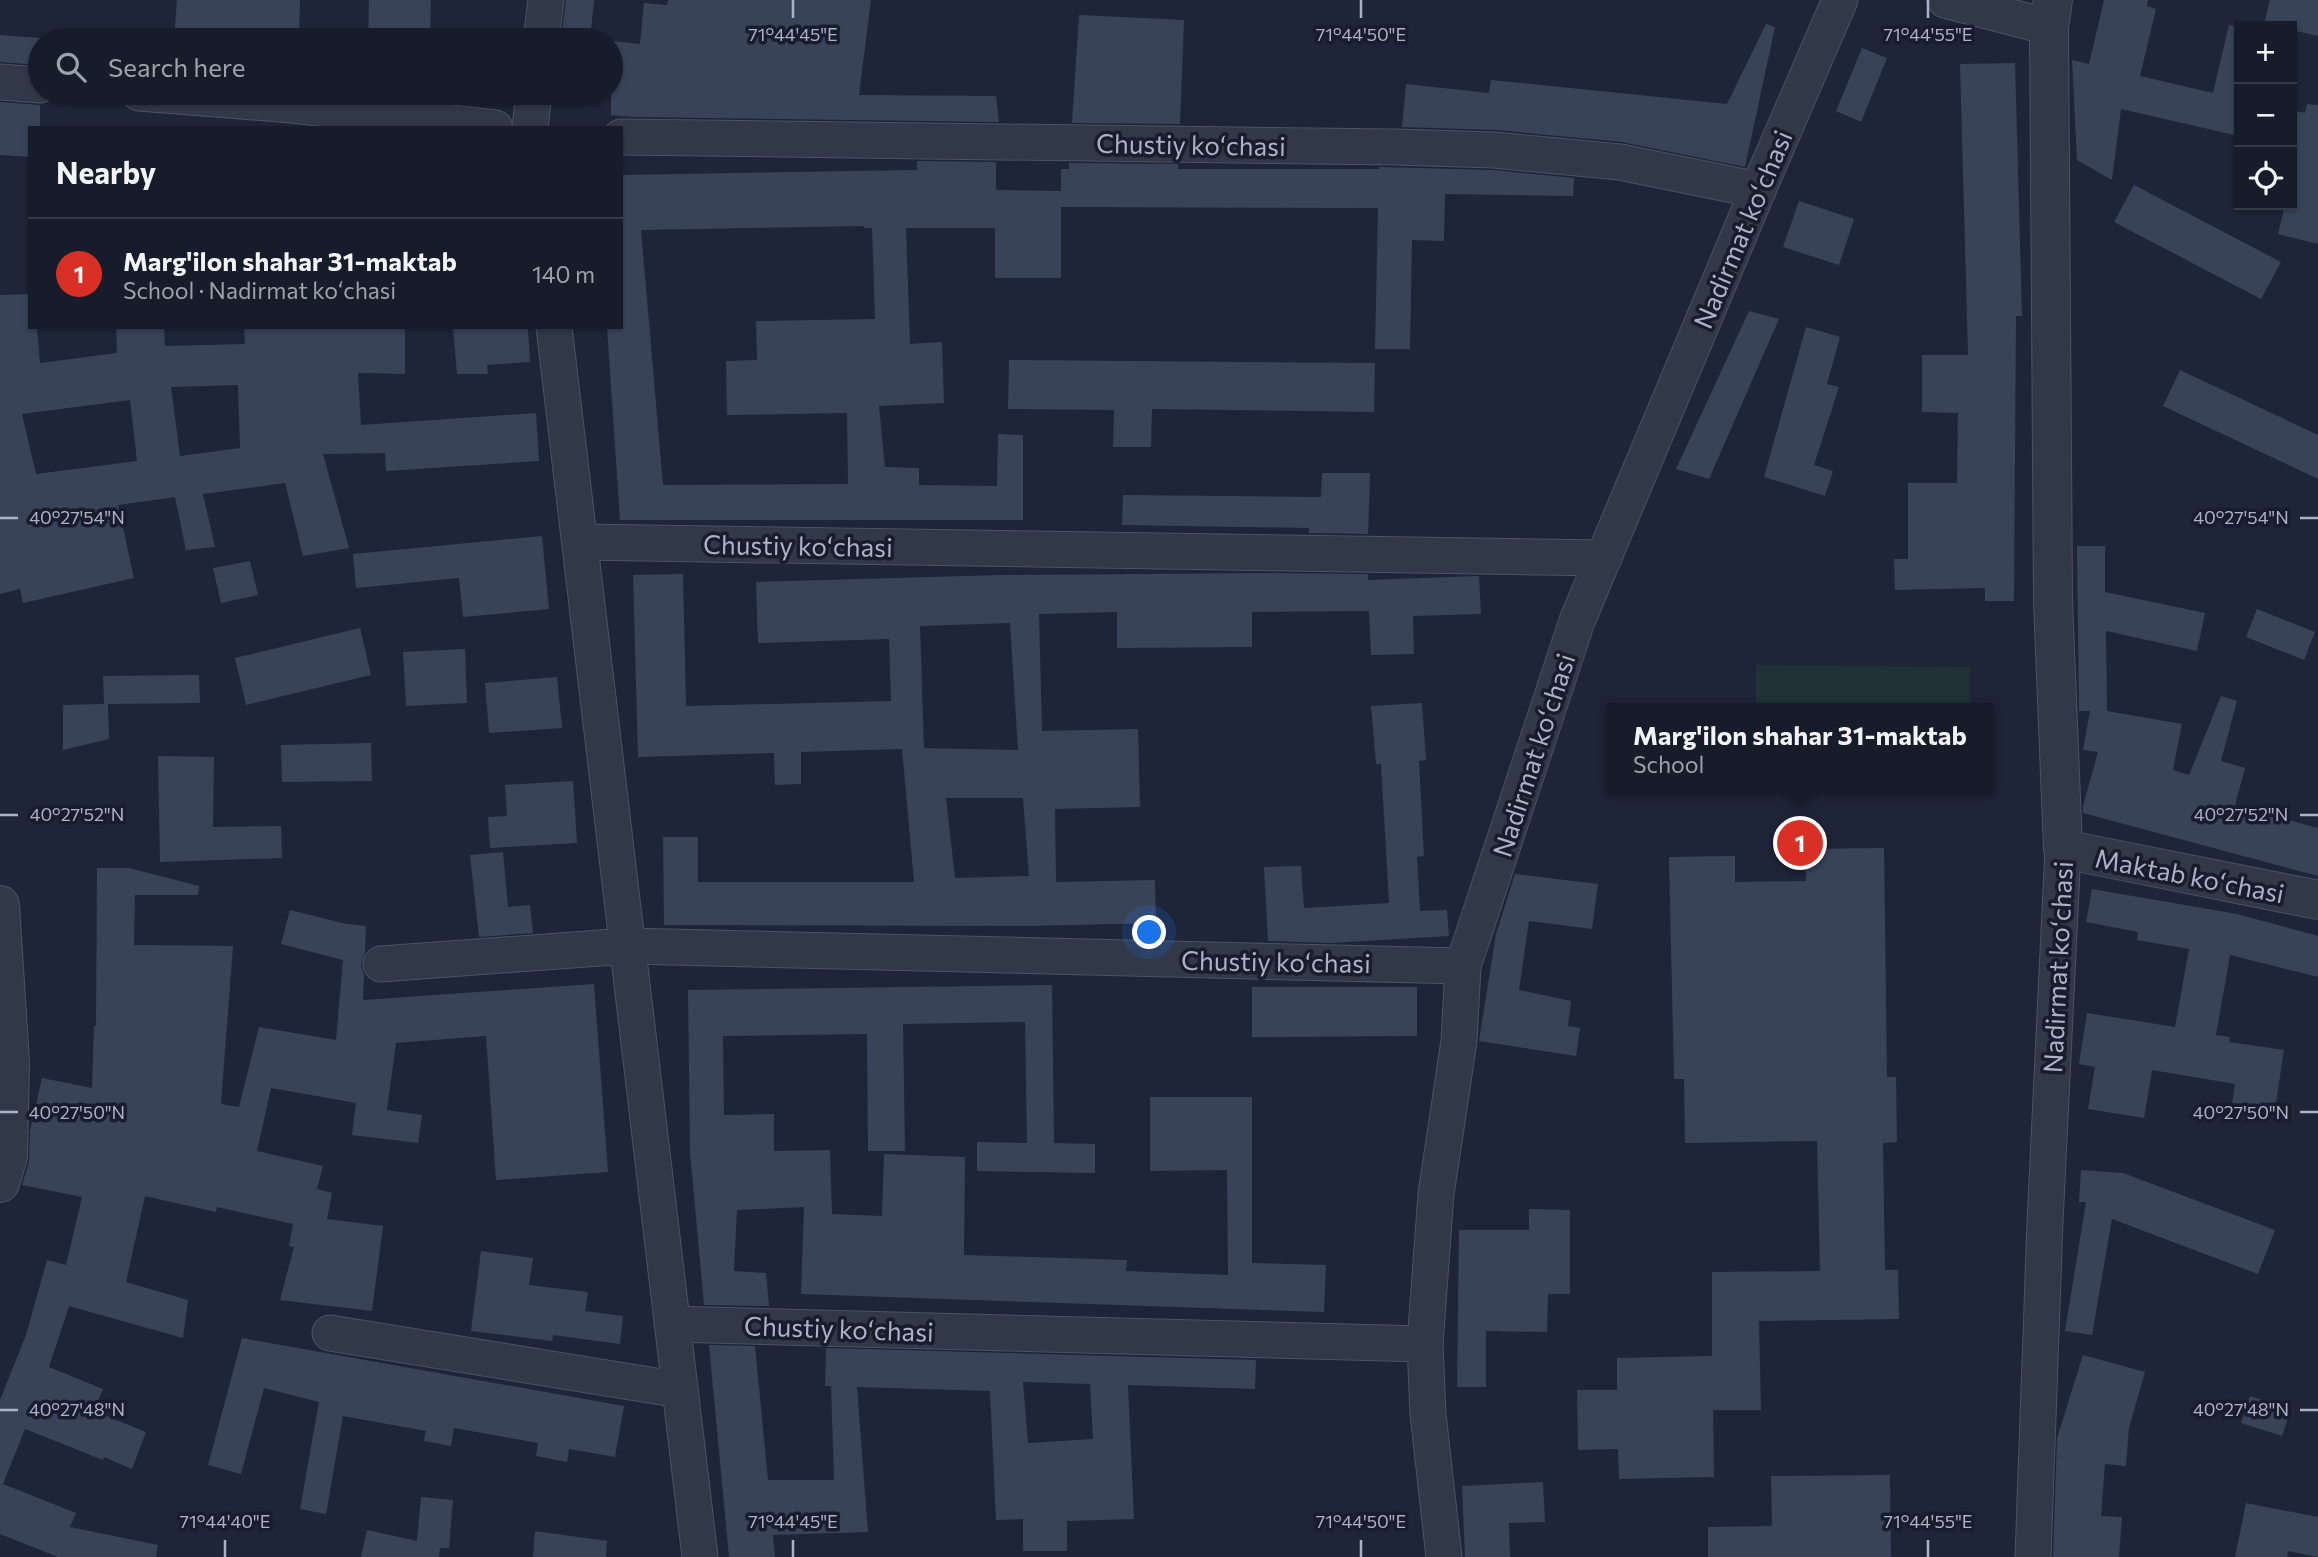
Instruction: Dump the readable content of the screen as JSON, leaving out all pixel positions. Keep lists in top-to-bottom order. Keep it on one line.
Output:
{"streets":{"street":["Chustiy koʻchasi","Nadirmat koʻchasi","Maktab koʻchasi"]},"crossings":[["Chustiy koʻchasi","Nadirmat koʻchasi"],["Nadirmat koʻchasi","Maktab koʻchasi"]],"page":{"map_buttons":["+","−"],"search":"Search here","heading":"Nearby","list":[{"mark":"1","name":"Marg'ilon shahar 31-maktab","note":"School · Nadirmat koʻchasi","value":"140 m"}],"popup":["Marg'ilon shahar 31-maktab","School"],"pins":"1"},"coordinates":["71°44'45\"E","71°44'50\"E","71°44'55\"E","40°27'54\"N","40°27'52\"N","40°27'50\"N","40°27'48\"N","71°44'40\"E"]}
